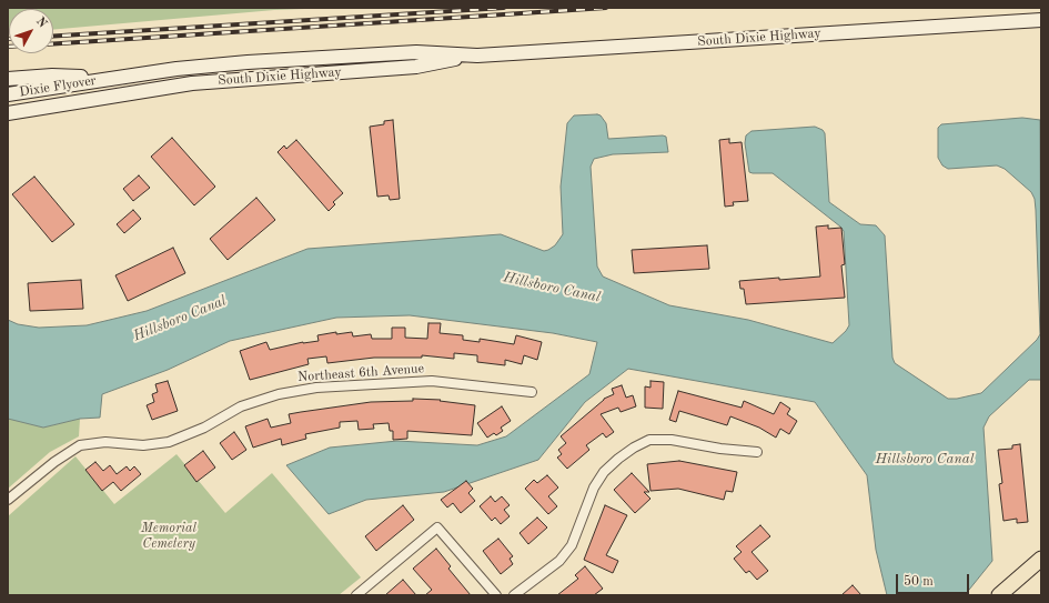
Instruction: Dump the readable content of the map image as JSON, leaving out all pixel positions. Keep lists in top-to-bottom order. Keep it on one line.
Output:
{"streets":{"main road":["South Dixie Highway","Dixie Flyover"],"street":["Northeast 6th Avenue"]},"crossings":[["South Dixie Highway","Dixie Flyover"]],"water":["Hillsboro Canal"],"parks":["Memorial Cemetery"],"scale_bar":"50 m","north":"top right"}
